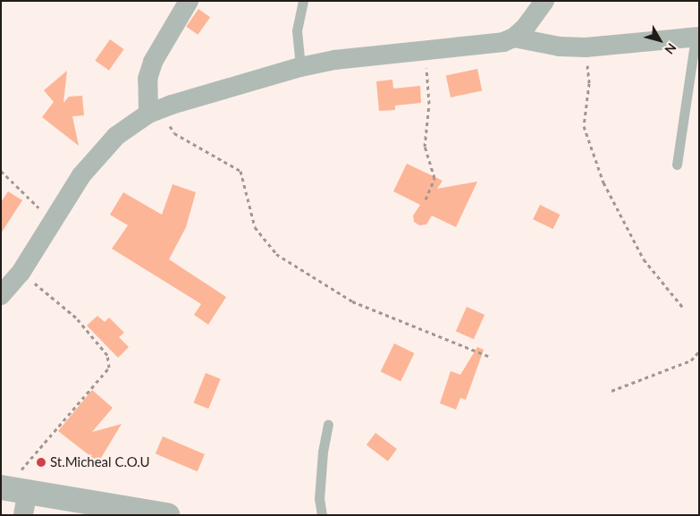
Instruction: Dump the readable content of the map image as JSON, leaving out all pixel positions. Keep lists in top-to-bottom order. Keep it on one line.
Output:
{"places":["St.Micheal C.O.U"],"north":"bottom right"}
